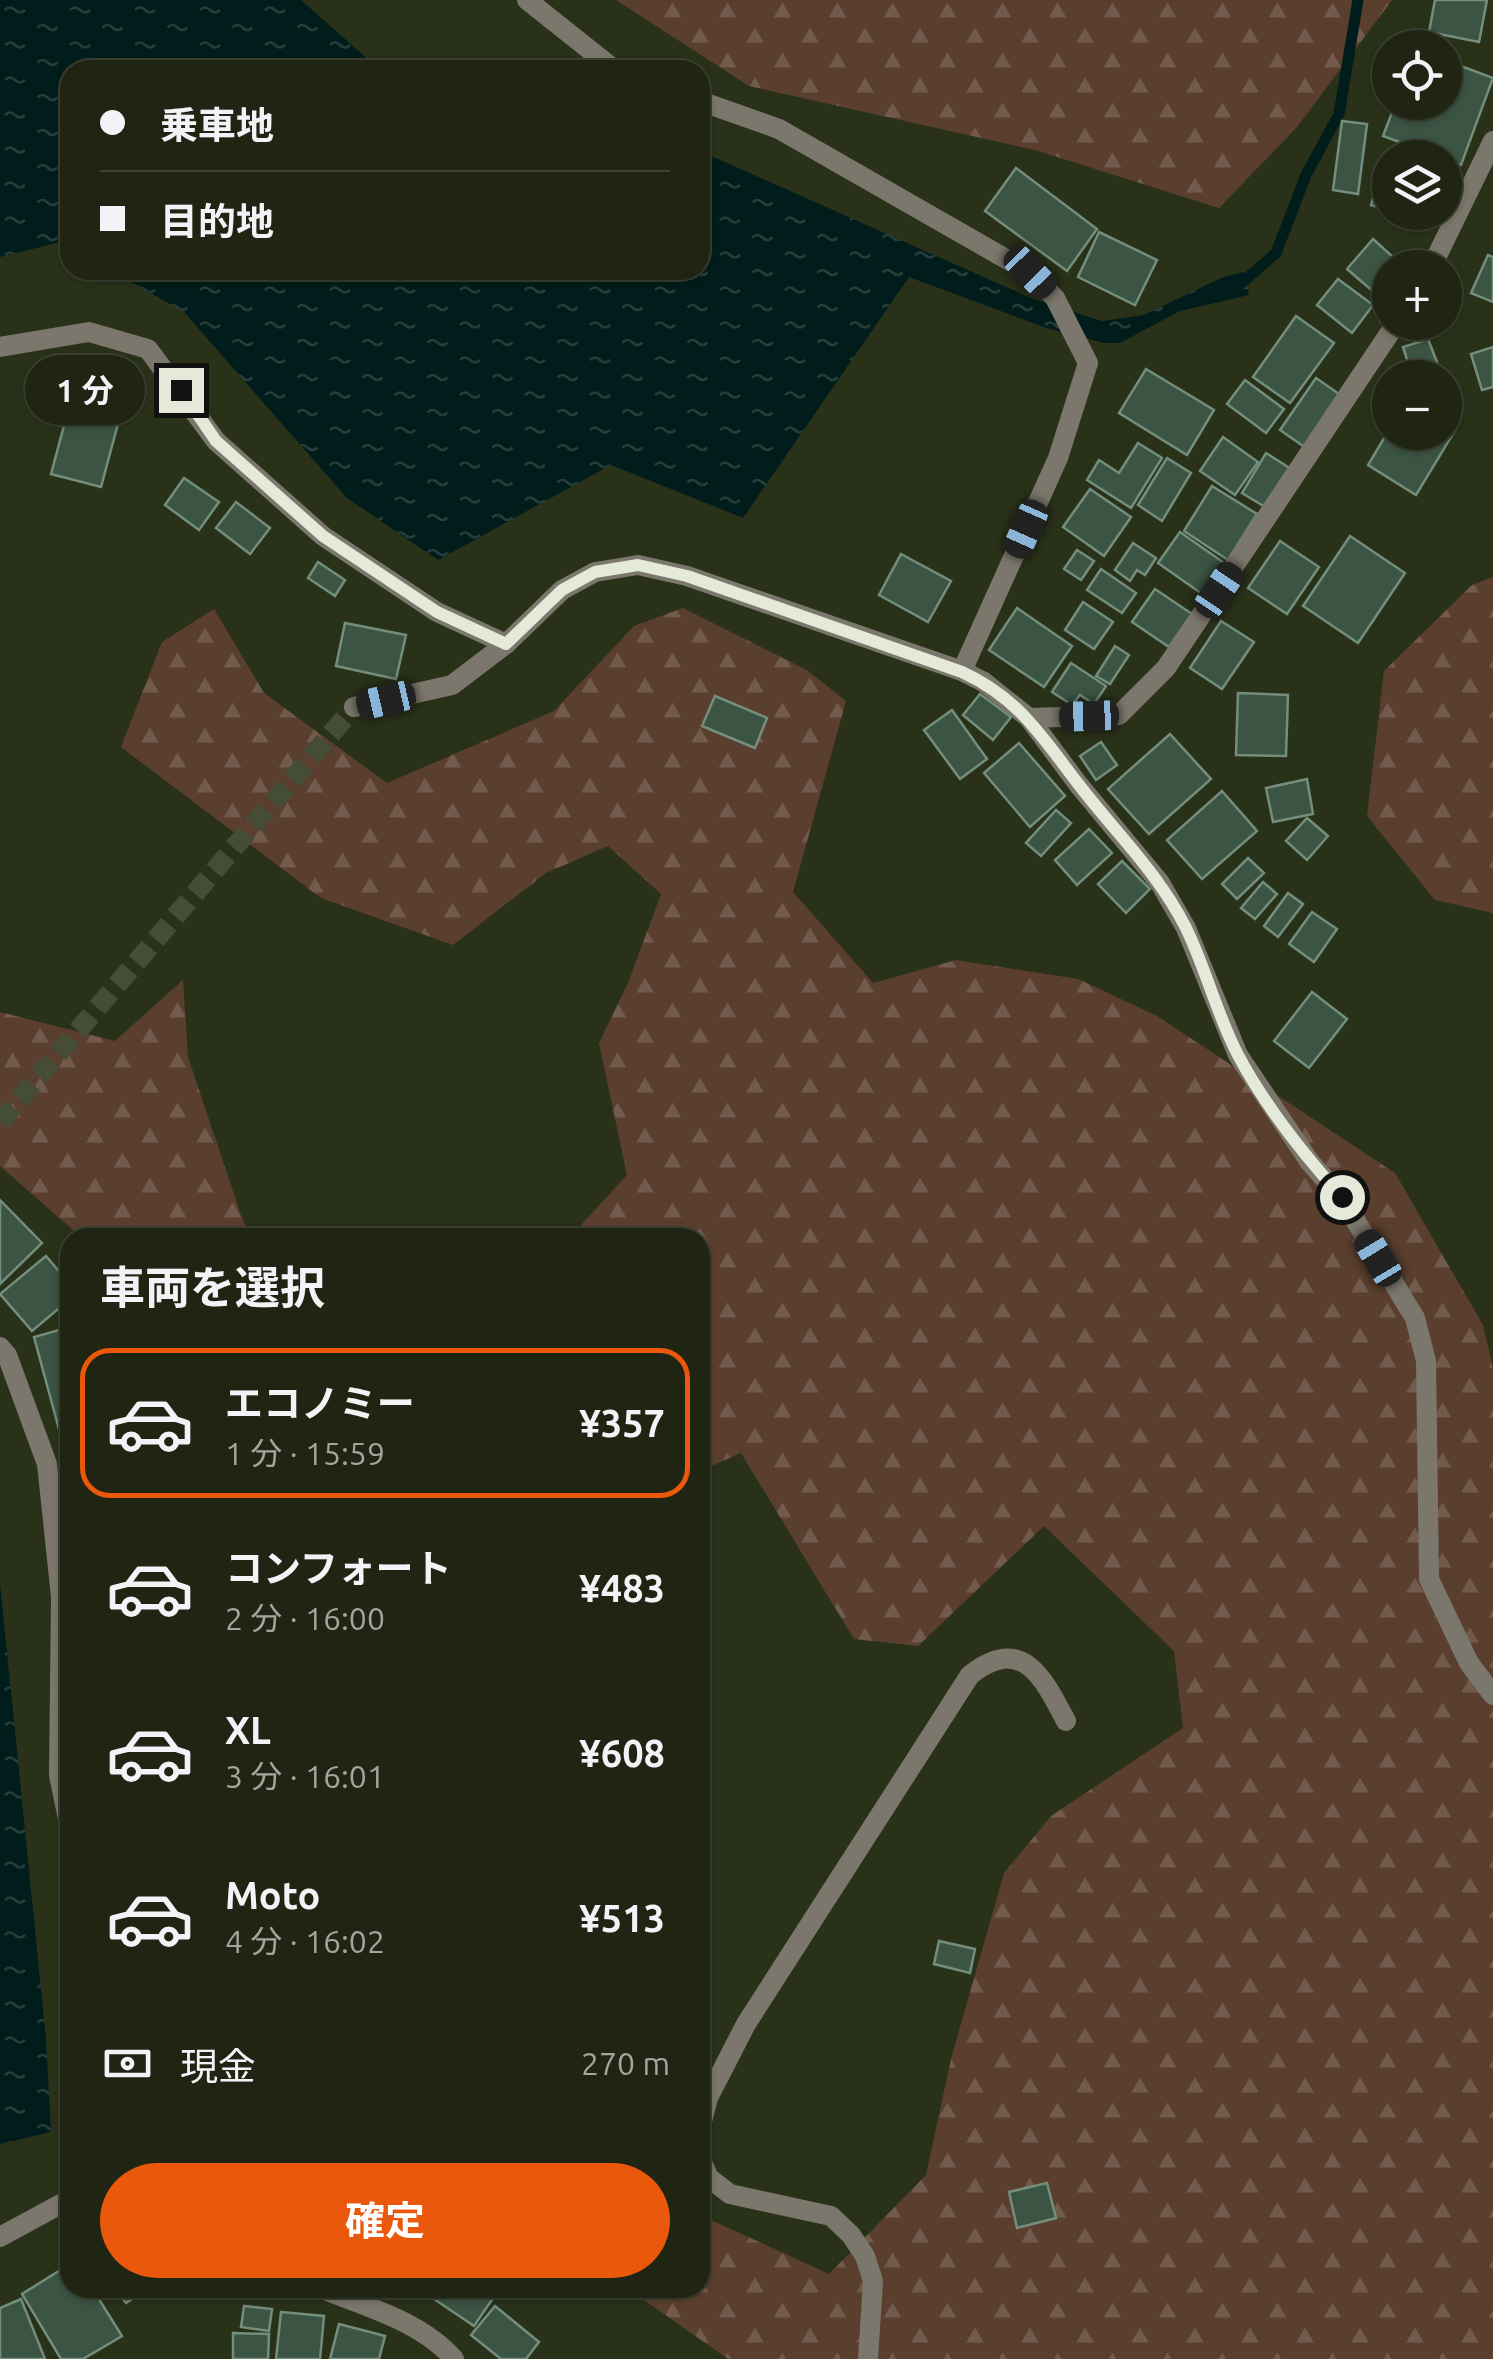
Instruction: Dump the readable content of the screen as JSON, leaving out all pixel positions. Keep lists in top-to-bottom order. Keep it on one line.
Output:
{"page":{"map_buttons":["+","−"],"banner":["乗車地","目的地"],"bubble":"1 分","heading":"車両を選択","list":[{"name":"エコノミー","note":"1 分 · 15:59","value":"¥357"},{"name":"コンフォート","note":"2 分 · 16:00","value":"¥483"},{"name":"XL","note":"3 分 · 16:01","value":"¥608"},{"name":"Moto","note":"4 分 · 16:02","value":"¥513"}],"pay":["現金","270 m"],"buttons":"確定"}}
